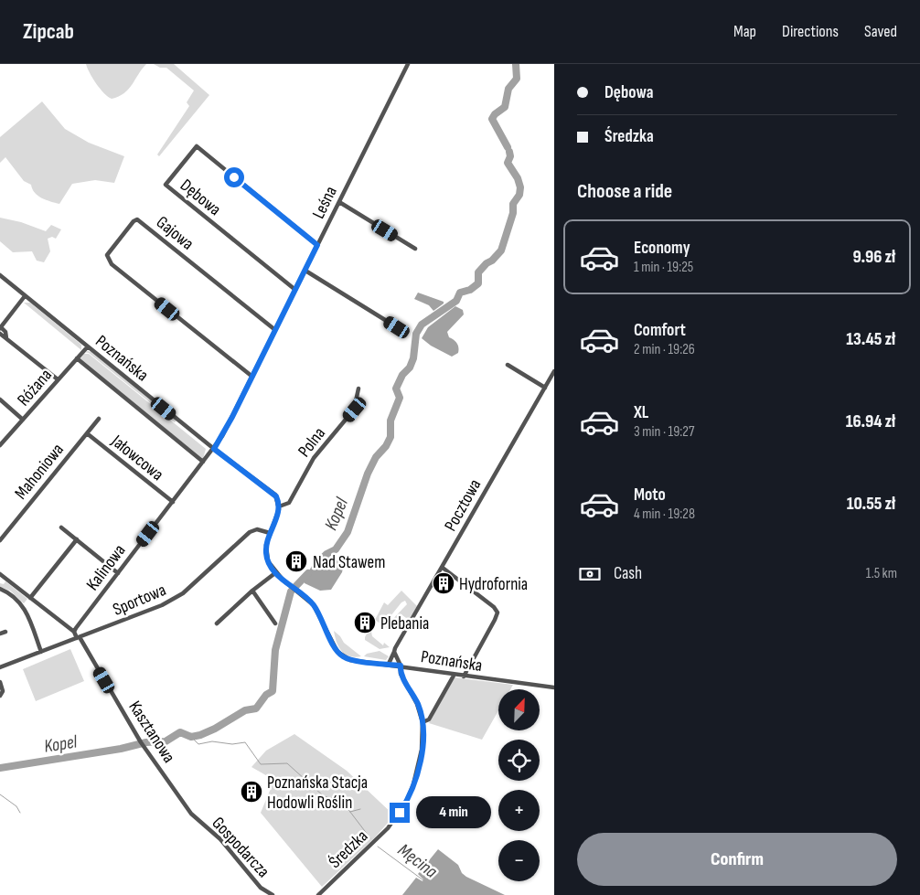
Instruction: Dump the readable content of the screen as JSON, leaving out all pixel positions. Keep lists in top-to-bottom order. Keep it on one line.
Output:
{"streets":{"street":["Dębowa","Leśna","Gajowa","Poznańska","Różana","Polna","Jałowcowa","Mahoniowa","Pocztowa","Kalinowa","Sportowa","Kasztanowa","Gospodarcza","Średzka"]},"crossings":[["Dębowa","Leśna"],["Leśna","Gajowa"],["Leśna","Poznańska"],["Leśna","Kalinowa"],["Poznańska","Różana"],["Poznańska","Polna"],["Poznańska","Pocztowa"],["Poznańska","Kalinowa"],["Poznańska","Sportowa"],["Poznańska","Średzka"],["Jałowcowa","Mahoniowa"],["Jałowcowa","Kalinowa"],["Sportowa","Kasztanowa"],["Kasztanowa","Gospodarcza"]],"water":["Kopel","Męcina"],"places":{"building":["Nad Stawem","Hydrofornia","Plebania","Poznańska Stacja Hodowli Roślin"]},"north":"top right","page":{"header":"Zipcab","nav":["Map","Directions","Saved"],"banner":["Dębowa","Średzka"],"heading":"Choose a ride","list":[{"name":"Economy","note":"1 min · 19:25","value":"9.96 zł"},{"name":"Comfort","note":"2 min · 19:26","value":"13.45 zł"},{"name":"XL","note":"3 min · 19:27","value":"16.94 zł"},{"name":"Moto","note":"4 min · 19:28","value":"10.55 zł"}],"pay":["Cash","1.5 km"],"map_buttons":["+","−"],"bubble":"4 min","buttons":"Confirm"}}
